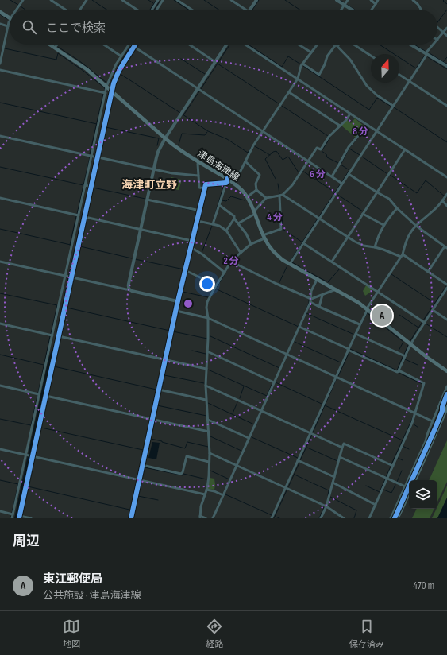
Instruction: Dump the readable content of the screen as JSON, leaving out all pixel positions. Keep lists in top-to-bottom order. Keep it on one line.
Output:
{"streets":{"main road":["津島海津線"]},"districts":["海津町立野"],"north":"top","page":{"search":"ここで検索","pins":"A","heading":"周辺","list":[{"mark":"A","name":"東江郵便局","note":"公共施設 · 津島海津線","value":"470 m"}],"nav":["地図","経路","保存済み"]},"rings":["8 分","6 分","4 分","2 分"]}
